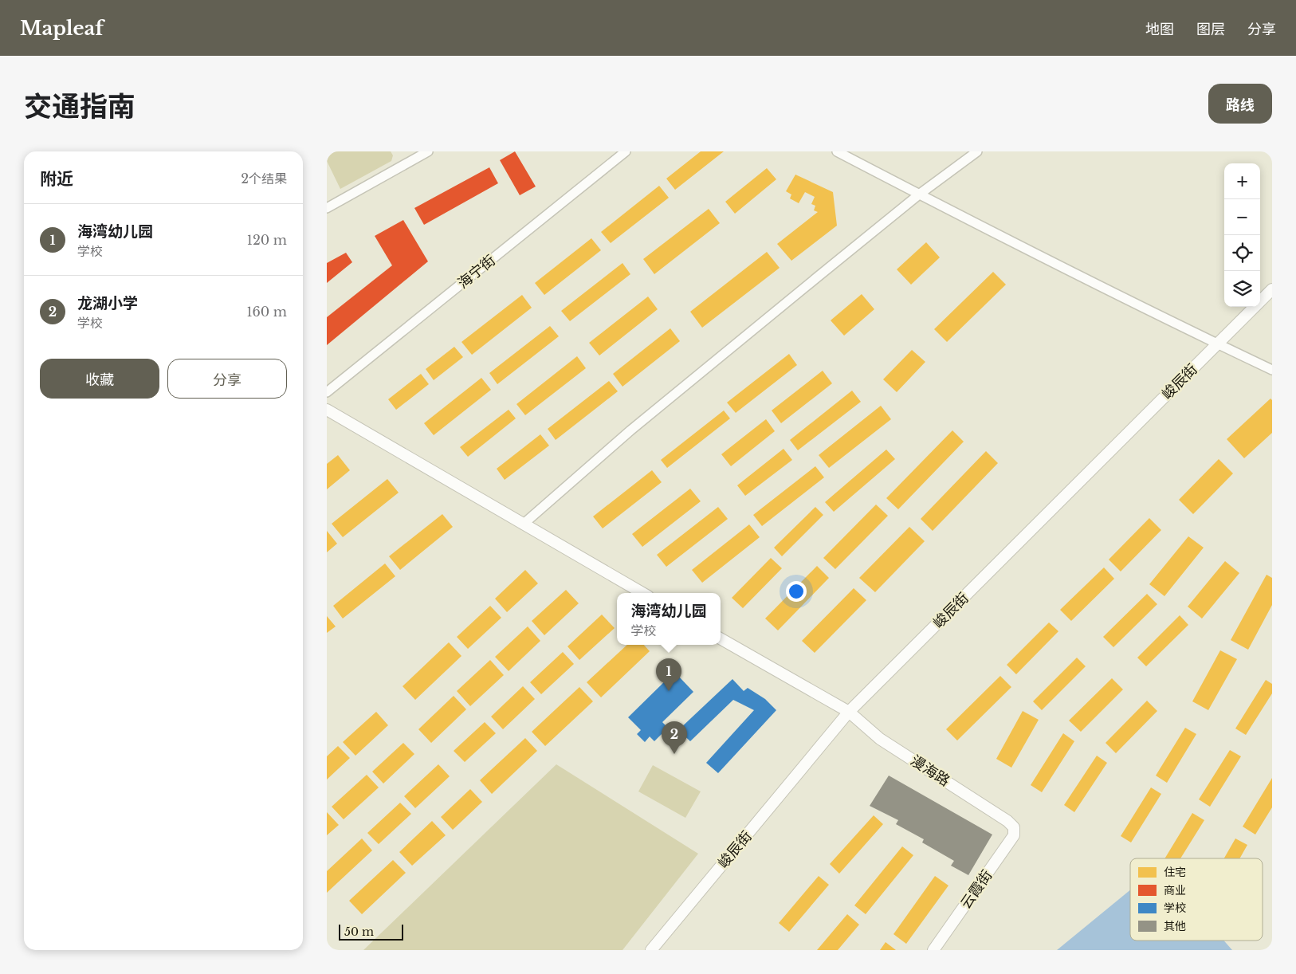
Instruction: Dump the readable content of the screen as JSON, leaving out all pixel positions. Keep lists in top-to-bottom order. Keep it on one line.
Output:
{"streets":{"street":["海宁街","峻辰街","漫海路","云霞街"]},"crossings":[["峻辰街","漫海路"],["漫海路","云霞街"]],"legend":["住宅","商业","学校","其他"],"scale_bar":"50 m","page":{"header":"Mapleaf","nav":["地图","图层","分享"],"title":"交通指南","buttons":["路线",["收藏","分享"]],"heading":["附近","2个结果"],"map_buttons":["+","−"],"list":[{"mark":"1","name":"海湾幼儿园","note":"学校","value":"120 m"},{"mark":"2","name":"龙湖小学","note":"学校","value":"160 m"}],"popup":["海湾幼儿园","学校"],"pins":["1","2"],"scale":"50 m"}}
